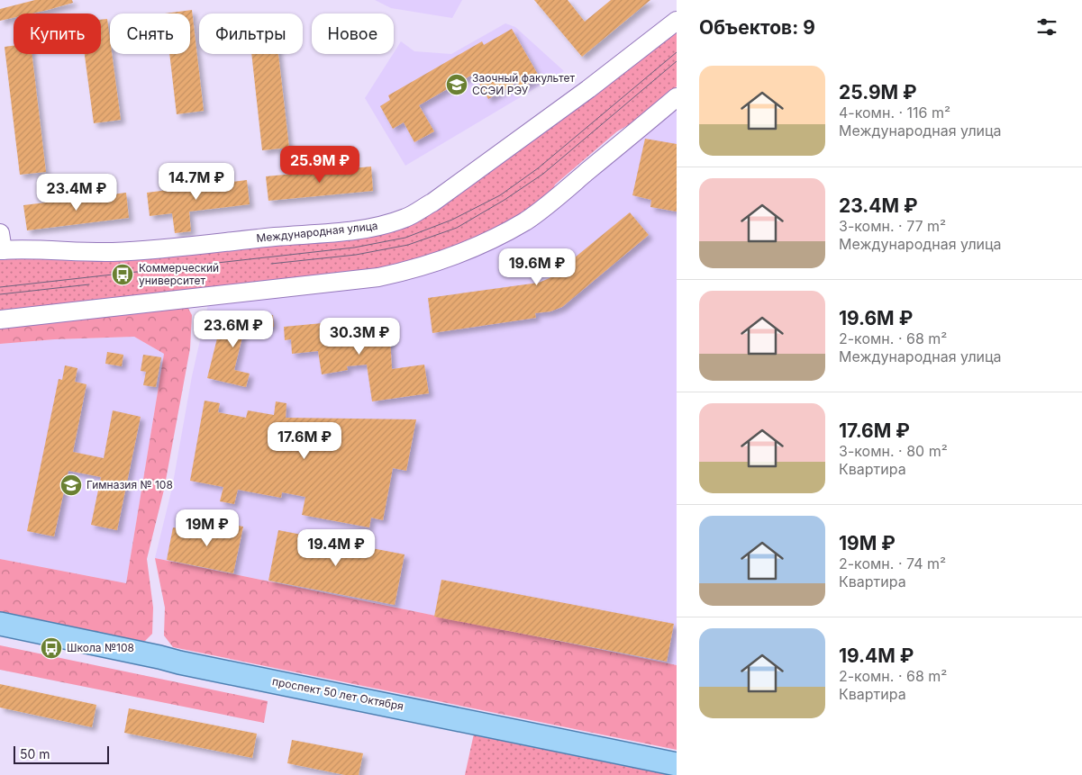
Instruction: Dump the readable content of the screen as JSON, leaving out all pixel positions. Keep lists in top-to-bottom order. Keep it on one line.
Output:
{"streets":{"main road":["проспект 50 лет Октября"],"street":["Международная улица"]},"places":{"school or university":["Заочный факультет ССЭИ РЭУ","Гимназия № 108"],"bus stop":["Коммерческий университет","Школа №108"]},"scale_bar":"50 m","page":{"heading":"Объектов: 9","chip":["Купить","Снять","Фильтры","Новое"],"list":[{"name":"25.9M ₽","note":"4-комн. · 116 m² · Международная улица"},{"name":"23.4M ₽","note":"3-комн. · 77 m² · Международная улица"},{"name":"19.6M ₽","note":"2-комн. · 68 m² · Международная улица"},{"name":"17.6M ₽","note":"3-комн. · 80 m² · Квартира"},{"name":"19M ₽","note":"2-комн. · 74 m² · Квартира"},{"name":"19.4M ₽","note":"2-комн. · 68 m² · Квартира"}],"price":["25.9M ₽","14.7M ₽","23.4M ₽","19.6M ₽","23.6M ₽","30.3M ₽","17.6M ₽","19M ₽","19.4M ₽"],"scale":"50 m"}}
